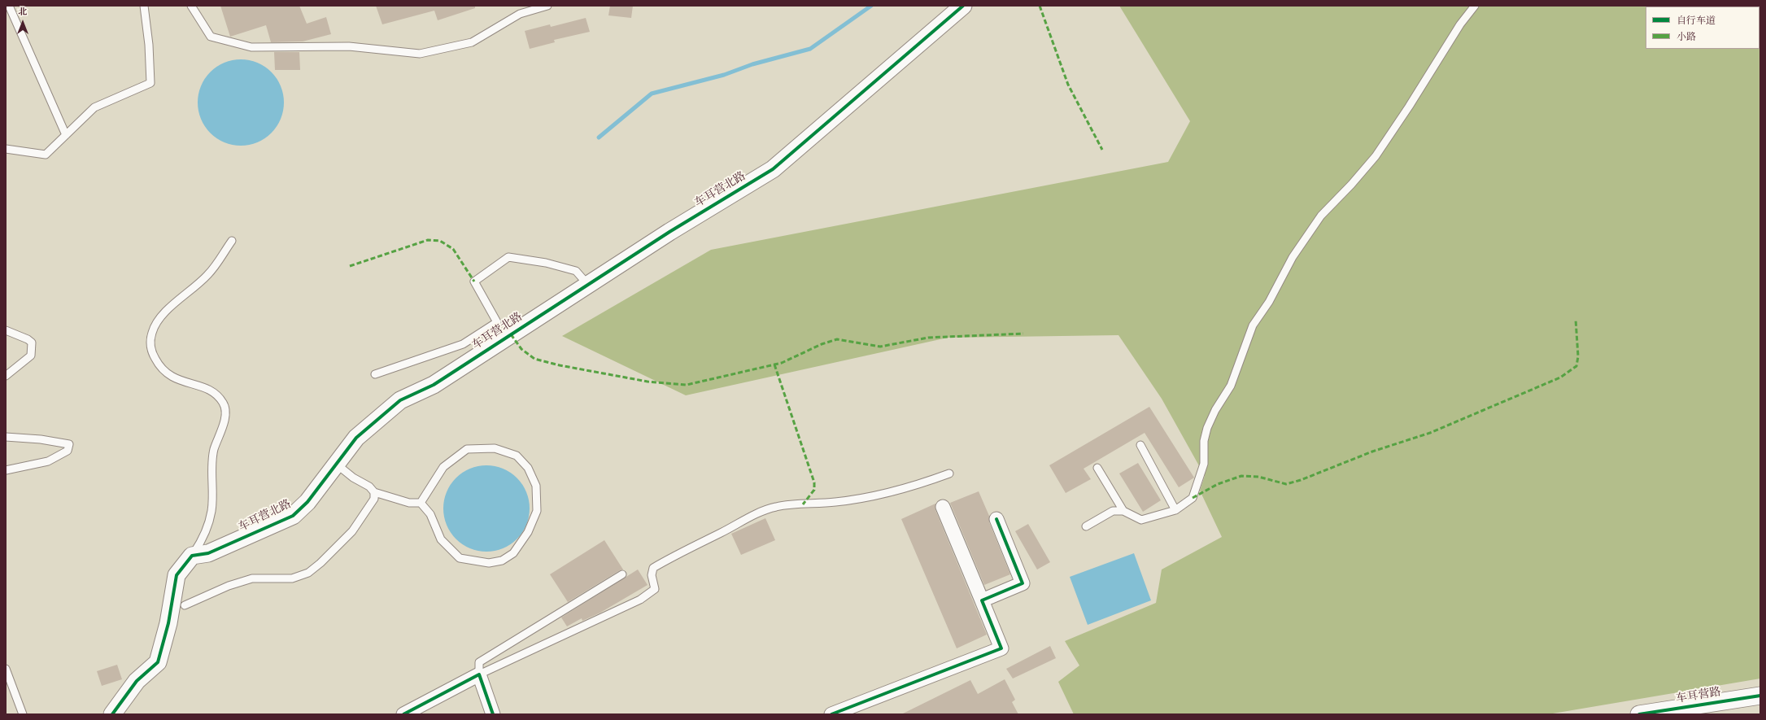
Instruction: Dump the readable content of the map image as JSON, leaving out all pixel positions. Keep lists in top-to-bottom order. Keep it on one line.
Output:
{"streets":{"street":["车耳营北路","车耳营路"]},"legend":["自行车道","小路"],"north":"top"}
